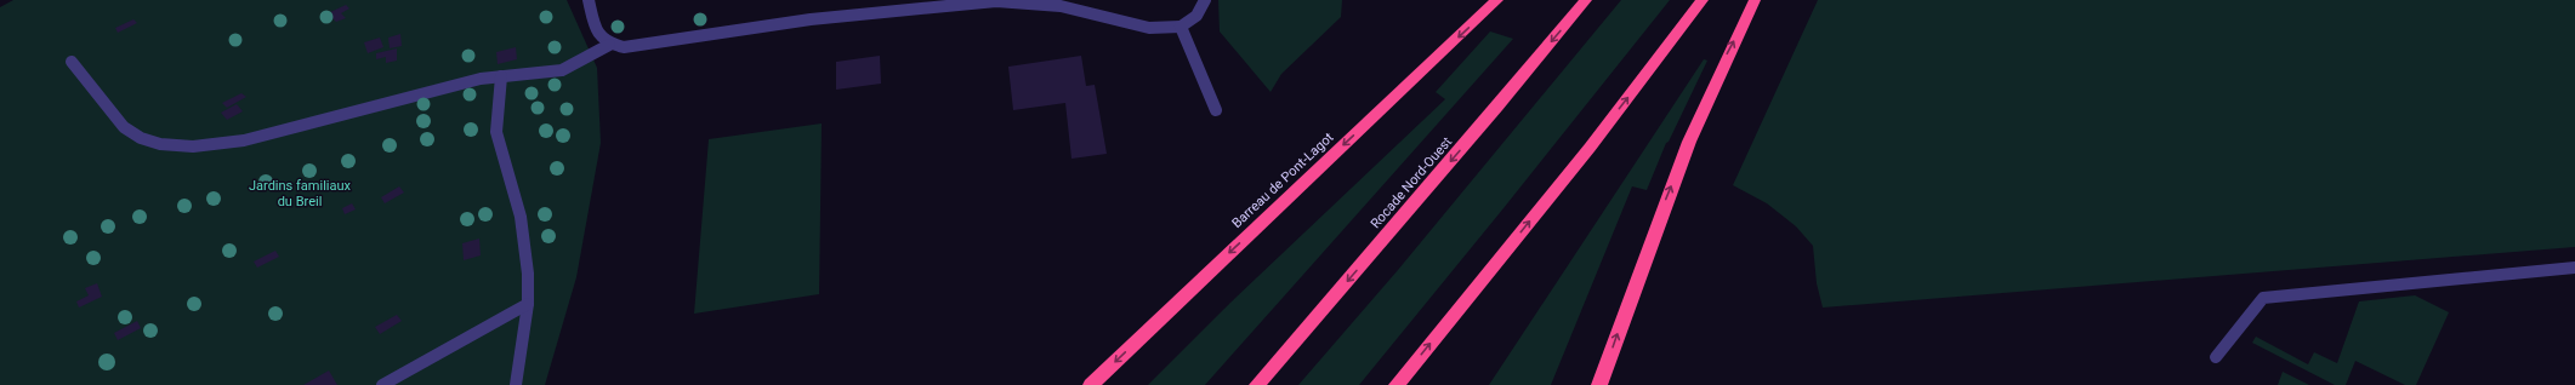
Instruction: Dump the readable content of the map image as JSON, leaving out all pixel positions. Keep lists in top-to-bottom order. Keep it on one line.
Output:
{"streets":{"highway":["Barreau de Pont-Lagot","Rocade Nord-Ouest"]},"one_way":["Barreau de Pont-Lagot"],"parks":["Jardins familiaux du Breil"]}
